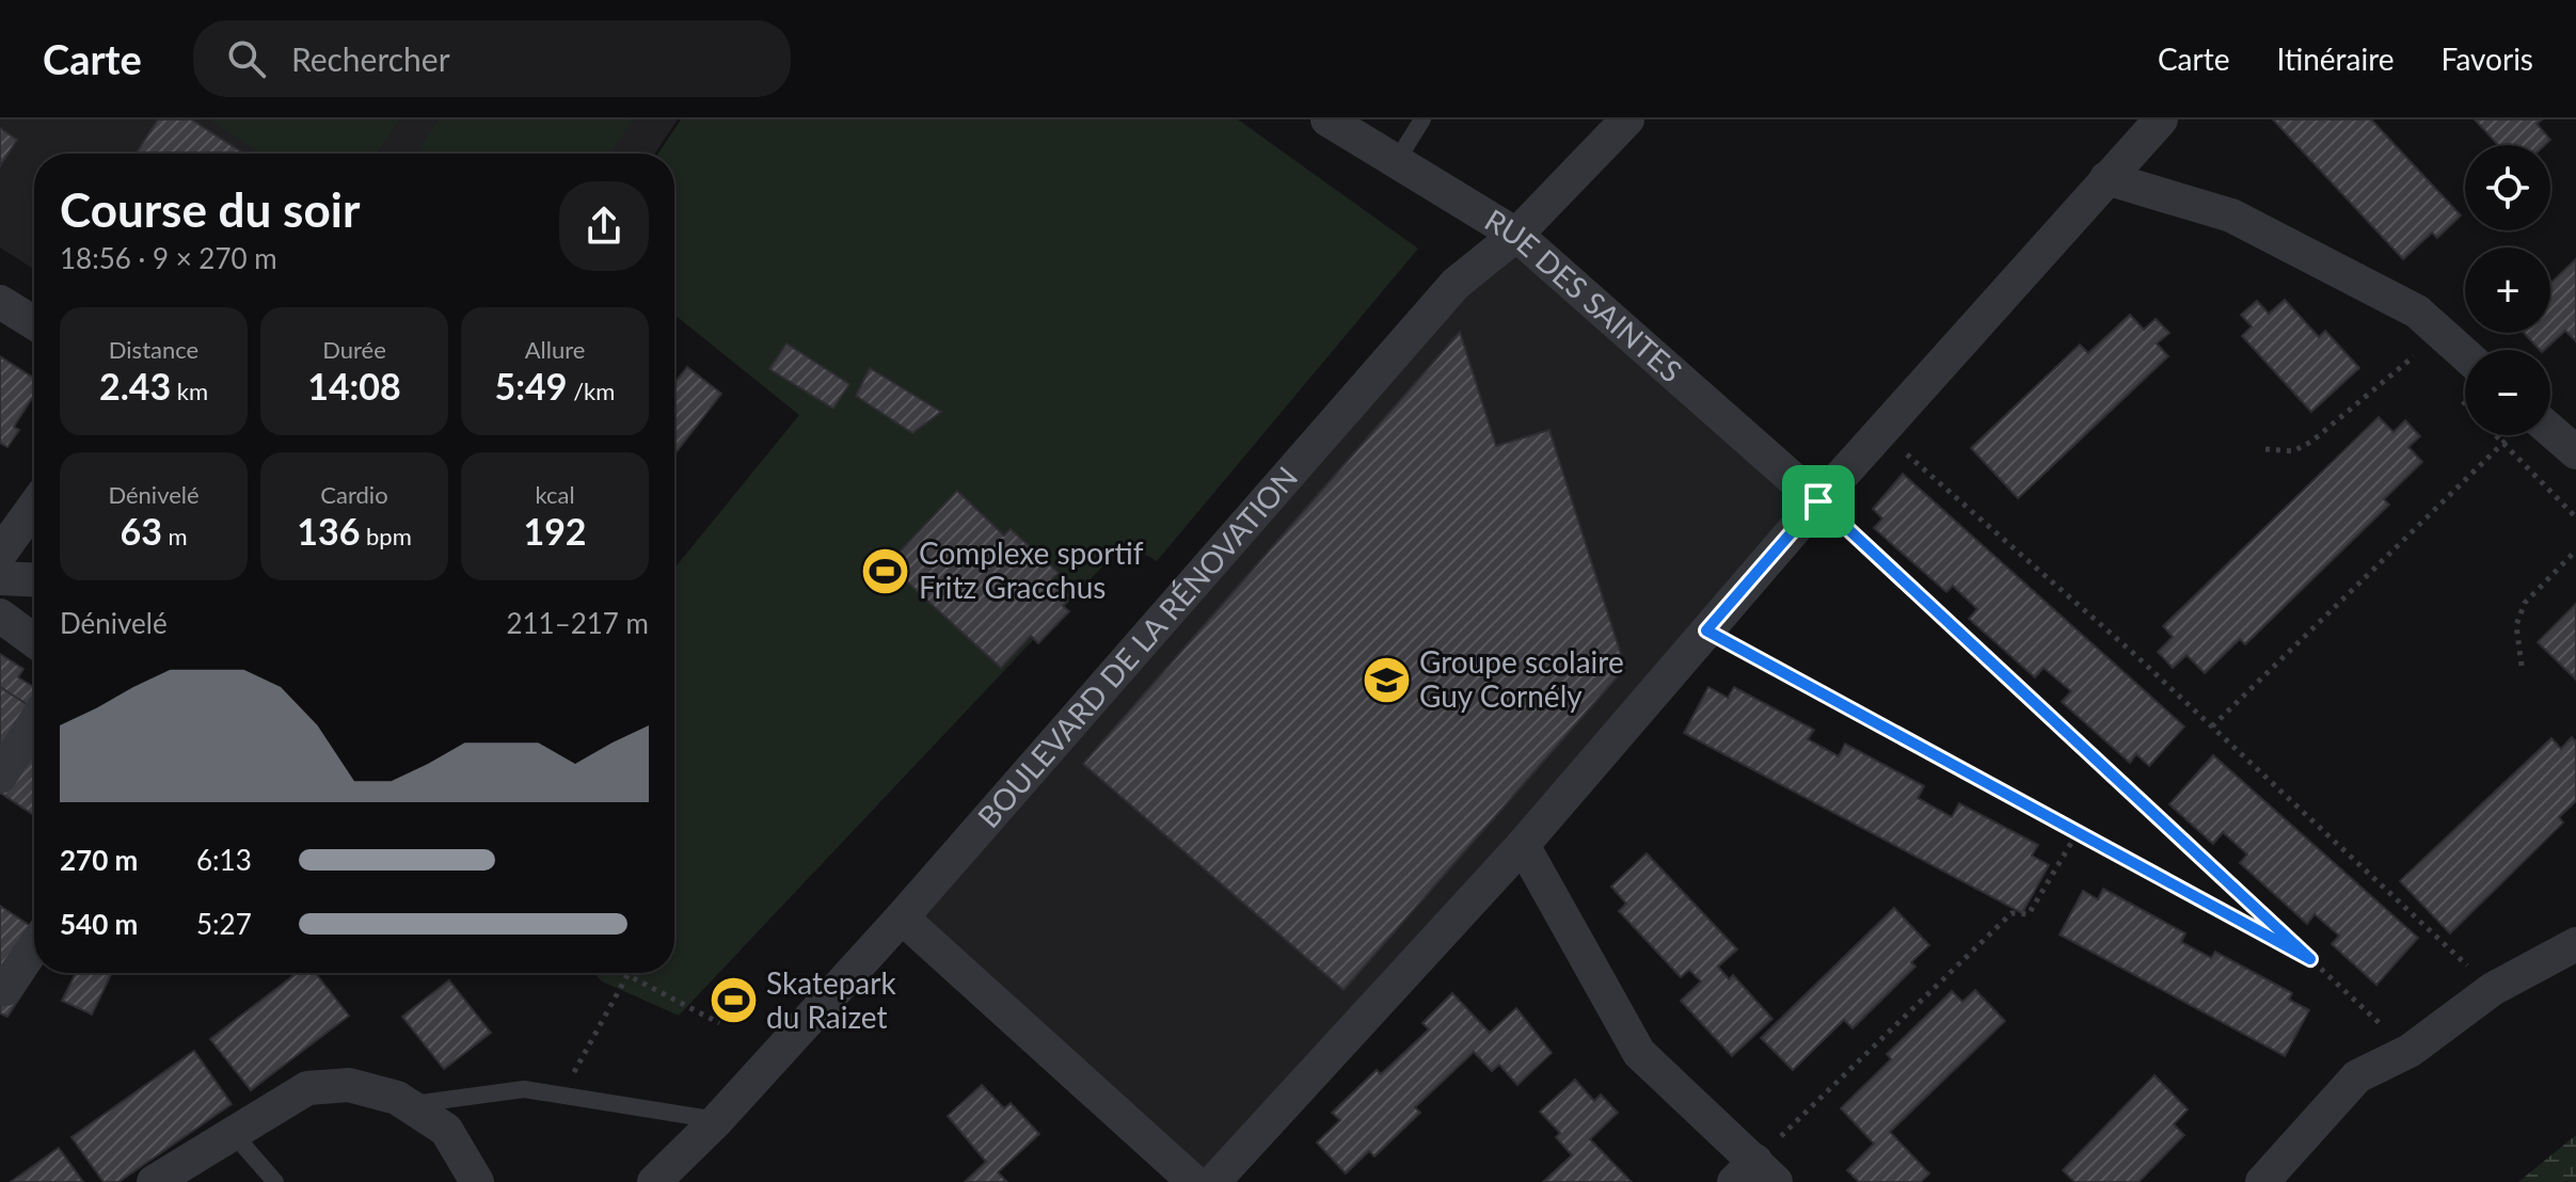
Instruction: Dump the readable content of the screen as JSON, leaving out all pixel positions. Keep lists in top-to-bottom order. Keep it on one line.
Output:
{"streets":{"street":["RUE DES SAINTES","BOULEVARD DE LA RÉNOVATION"]},"crossings":[["RUE DES SAINTES","BOULEVARD DE LA RÉNOVATION"]],"places":{"sports":["Complexe sportif Fritz Gracchus","Skatepark du Raizet"],"school or university":["Groupe scolaire Guy Cornély"]},"page":{"header":"Carte","search":"Rechercher","nav":["Carte","Itinéraire","Favoris"],"map_buttons":["+","−"],"heading":["Course du soir","18:56 · 9 × 270 m"],"stats":[["Distance","2.43 km"],["Durée","14:08"],["Allure","5:49 /km"],["Dénivelé","63 m"],["Cardio","136 bpm"],["kcal","192"]],"chart":["Dénivelé","211–217 m"],"list":[{"name":"270 m","note":"6:13"},{"name":"540 m","note":"5:27"}]}}
